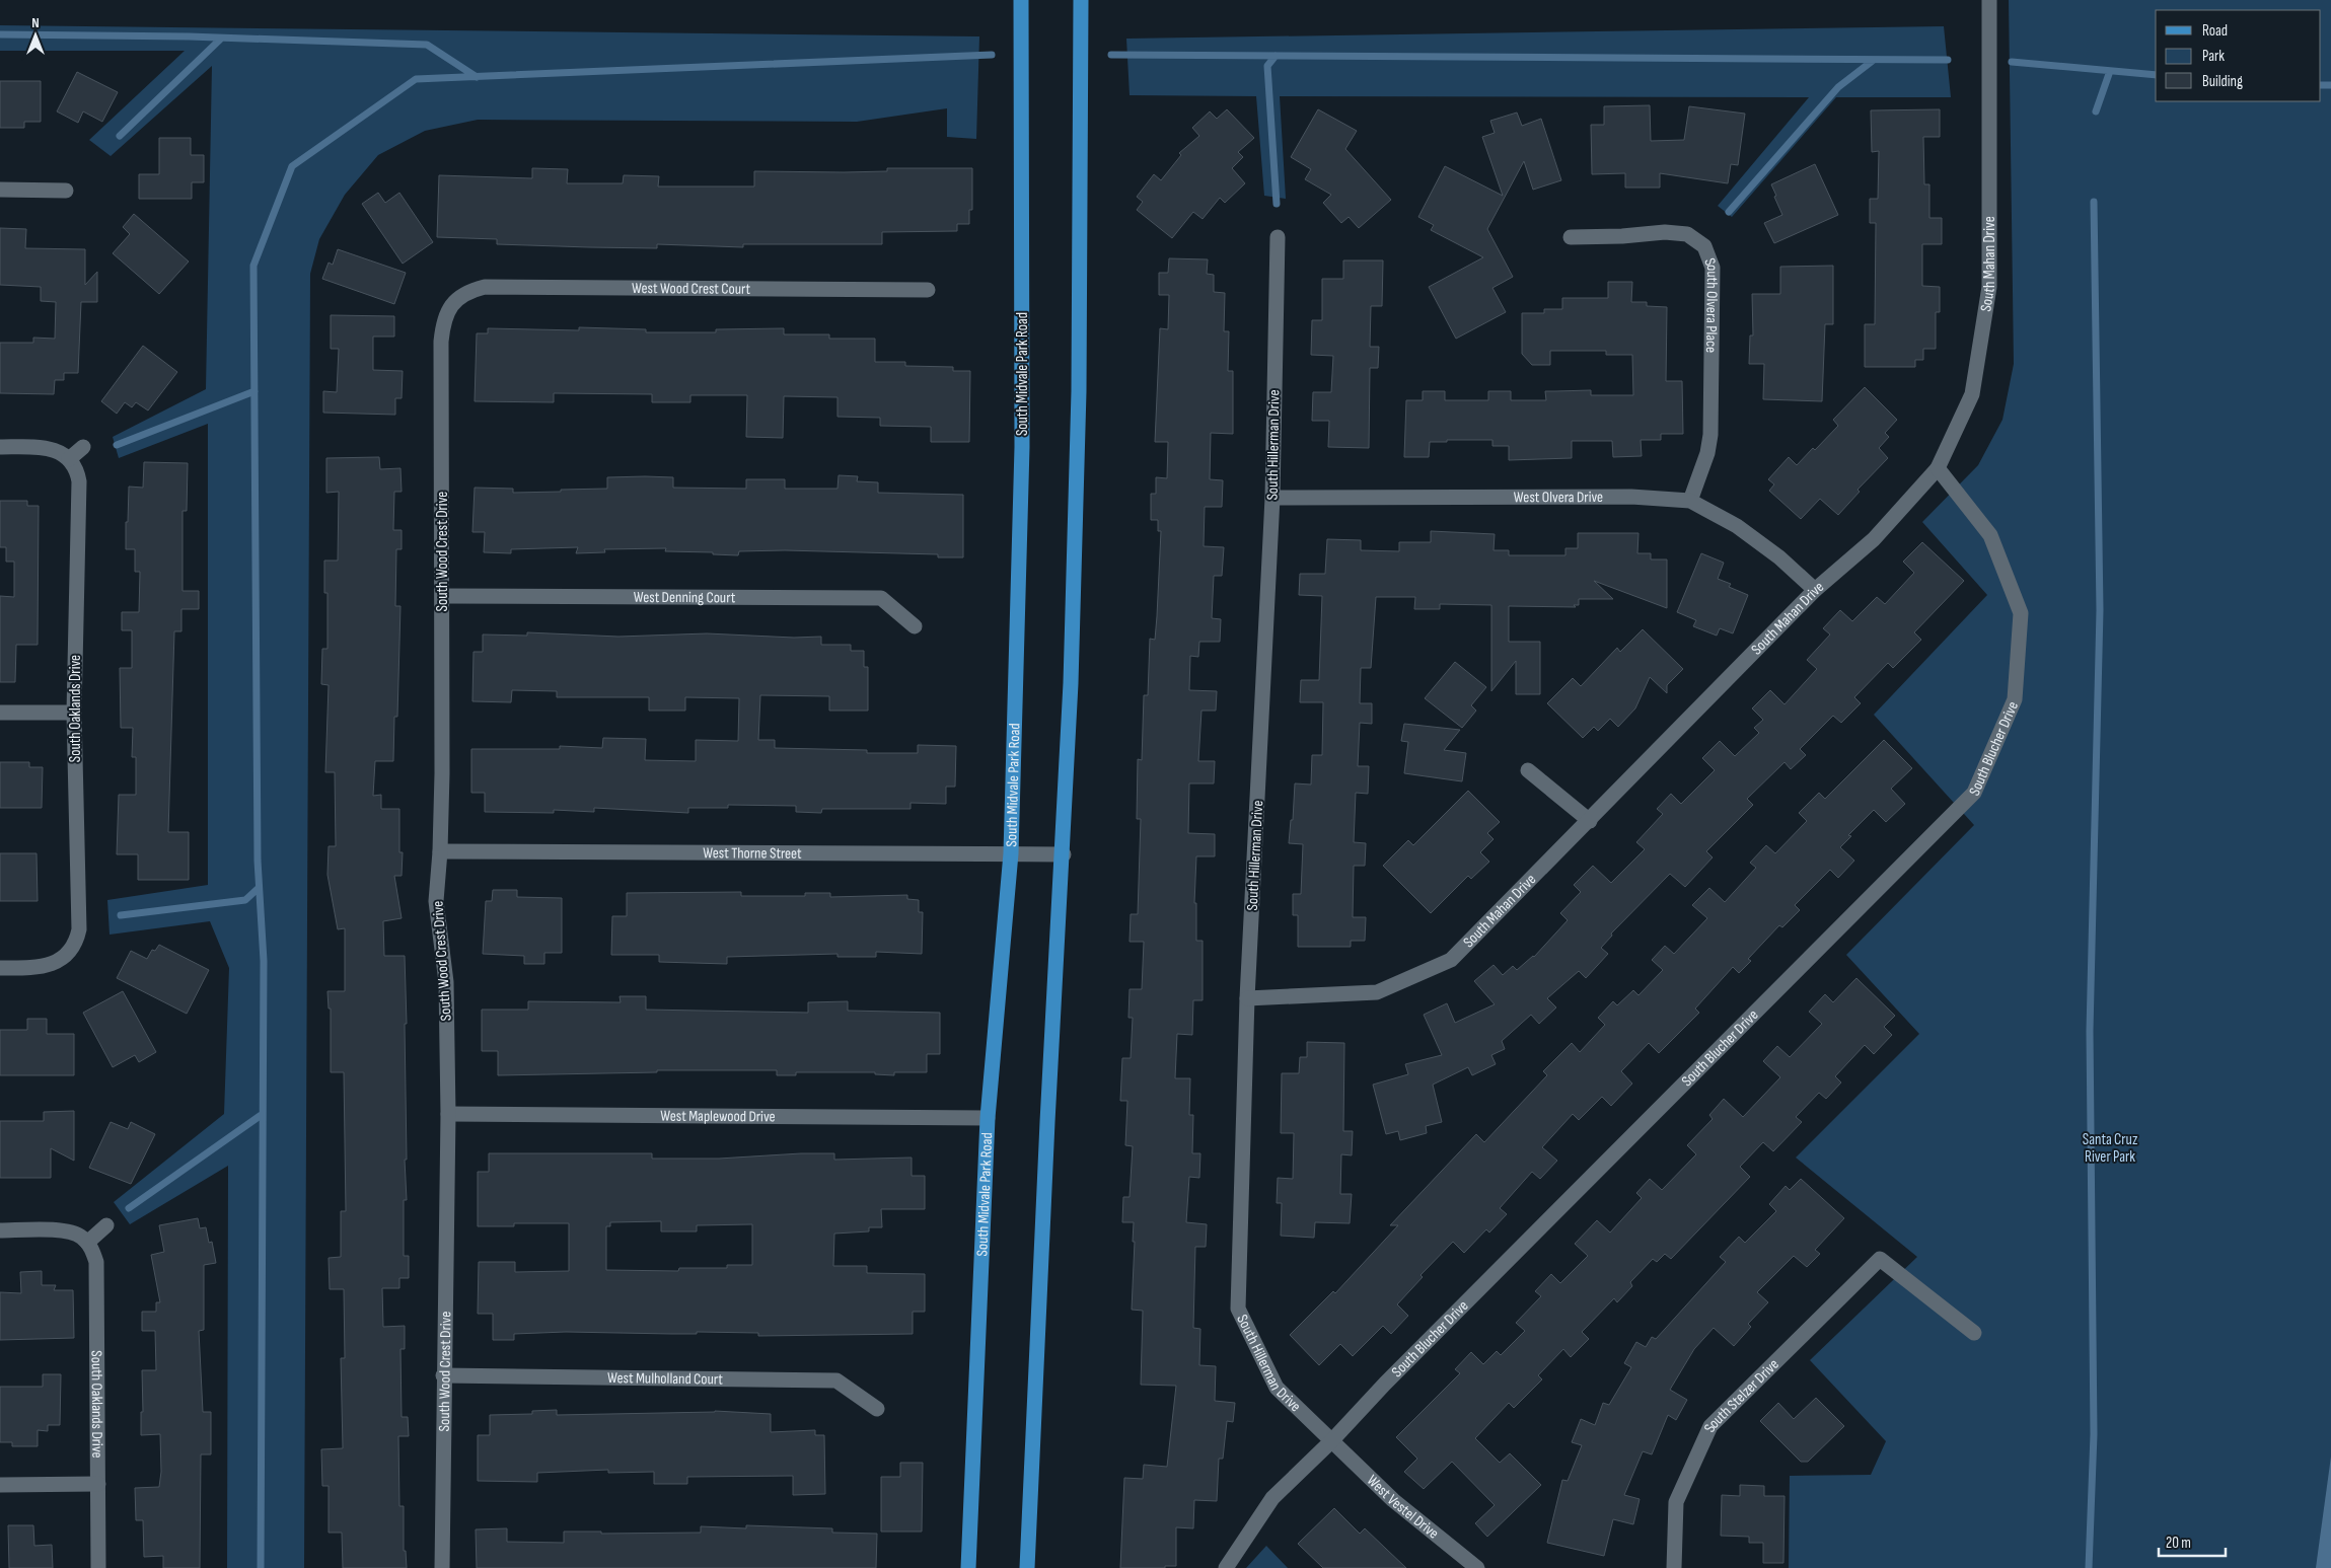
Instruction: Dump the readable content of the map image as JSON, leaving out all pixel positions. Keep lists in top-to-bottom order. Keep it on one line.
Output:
{"streets":{"main road":["South Midvale Park Road"],"street":["South Mahan Drive","West Wood Crest Court","South Olvera Place","South Hillerman Drive","West Olvera Drive","South Wood Crest Drive","West Denning Court","South Oaklands Drive","South Blucher Drive","West Thorne Street","West Maplewood Drive","West Mulholland Court","South Stelzer Drive","West Vestel Drive"]},"crossings":[["South Mahan Drive","South Hillerman Drive"],["South Mahan Drive","West Olvera Drive"],["South Mahan Drive","South Blucher Drive"],["West Wood Crest Court","South Wood Crest Drive"],["South Olvera Place","West Olvera Drive"],["South Midvale Park Road","West Thorne Street"],["South Midvale Park Road","West Maplewood Drive"],["South Hillerman Drive","West Olvera Drive"],["South Hillerman Drive","South Blucher Drive"],["South Hillerman Drive","West Vestel Drive"],["South Wood Crest Drive","West Denning Court"],["South Wood Crest Drive","West Thorne Street"],["South Wood Crest Drive","West Maplewood Drive"],["South Wood Crest Drive","West Mulholland Court"],["South Blucher Drive","West Vestel Drive"]],"parks":["Santa Cruz River Park"],"legend":["Road","Park","Building"],"scale_bar":"20 m","north":"top"}
